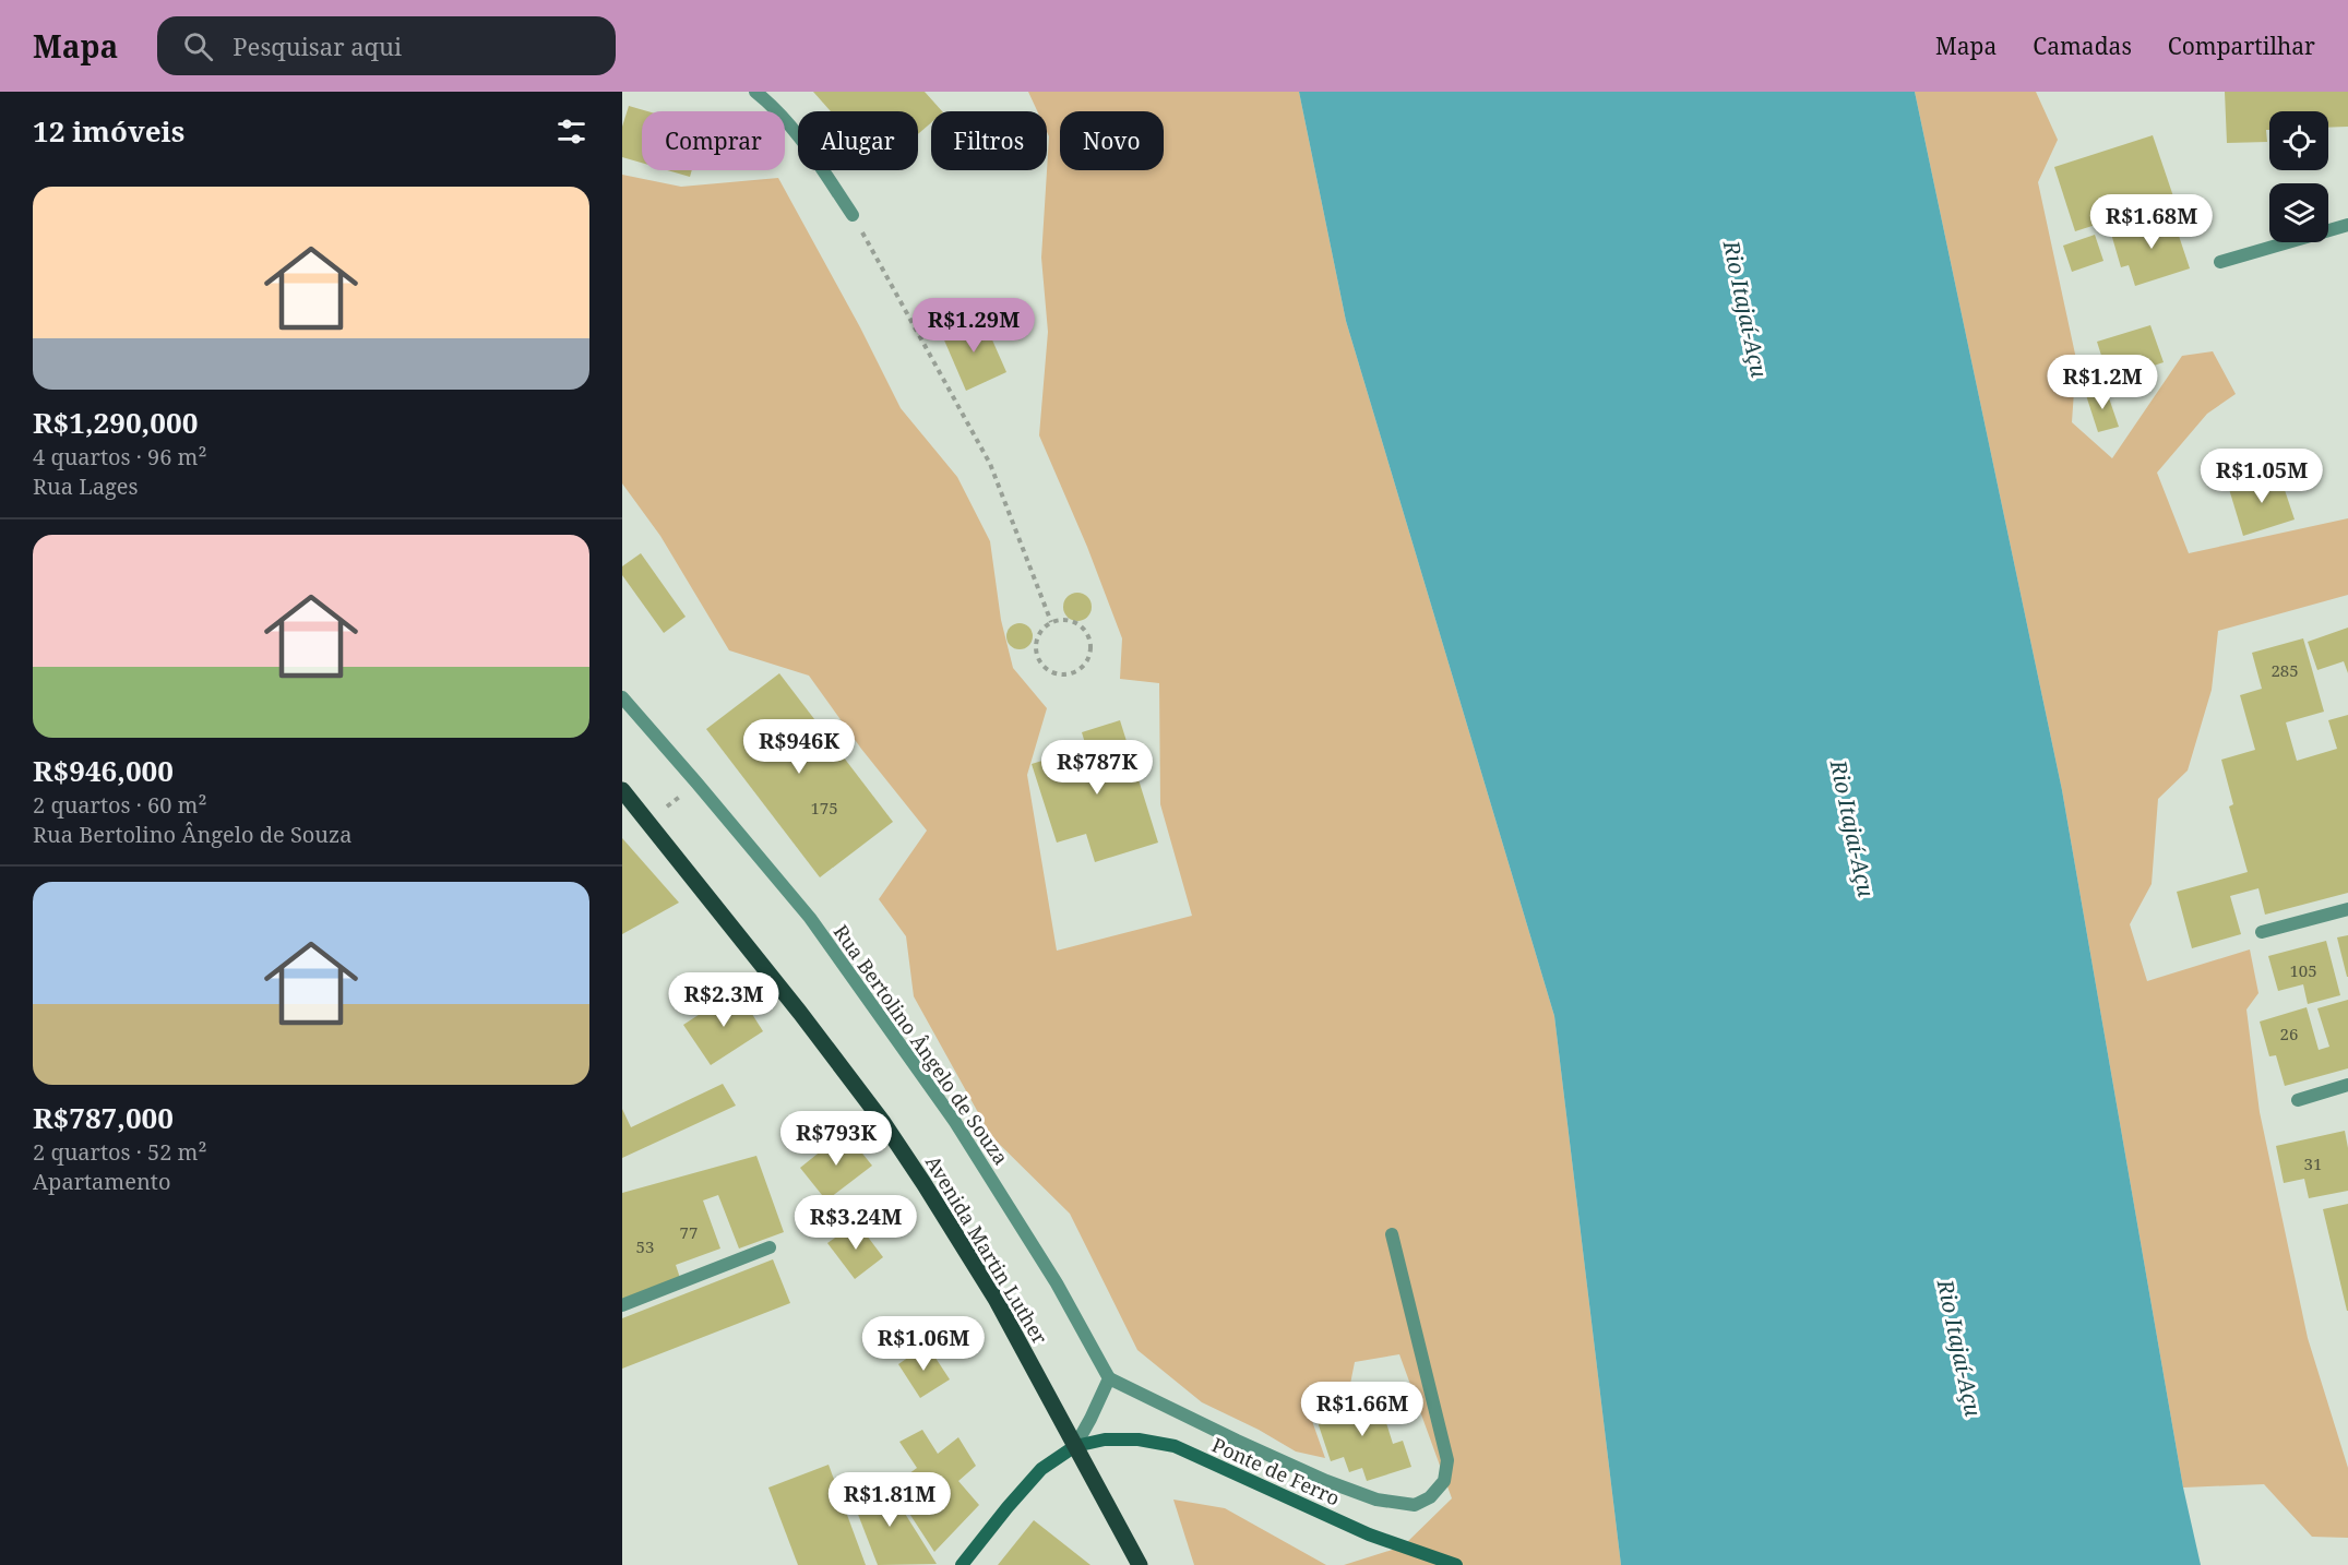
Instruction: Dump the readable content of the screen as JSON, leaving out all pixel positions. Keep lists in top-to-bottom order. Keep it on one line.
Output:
{"streets":{"main road":["Avenida Martin Luther"],"street":["Rua Bertolino Ângelo de Souza","Ponte de Ferro"]},"crossings":[["Avenida Martin Luther","Ponte de Ferro"]],"water":["Rio Itajaí-Açu"],"house_numbers":["285","175","105","26","31","77","53"],"page":{"header":"Mapa","search":"Pesquisar aqui","nav":["Mapa","Camadas","Compartilhar"],"heading":"12 imóveis","chip":["Comprar","Alugar","Filtros","Novo"],"list":[{"name":"R$1,290,000","note":"4 quartos · 96 m² · Rua Lages"},{"name":"R$946,000","note":"2 quartos · 60 m² · Rua Bertolino Ângelo de Souza"},{"name":"R$787,000","note":"2 quartos · 52 m² · Apartamento"}],"price":["R$1.68M","R$1.29M","R$1.2M","R$1.05M","R$946K","R$787K","R$2.3M","R$793K","R$3.24M","R$1.06M","R$1.66M","R$1.81M"]}}
